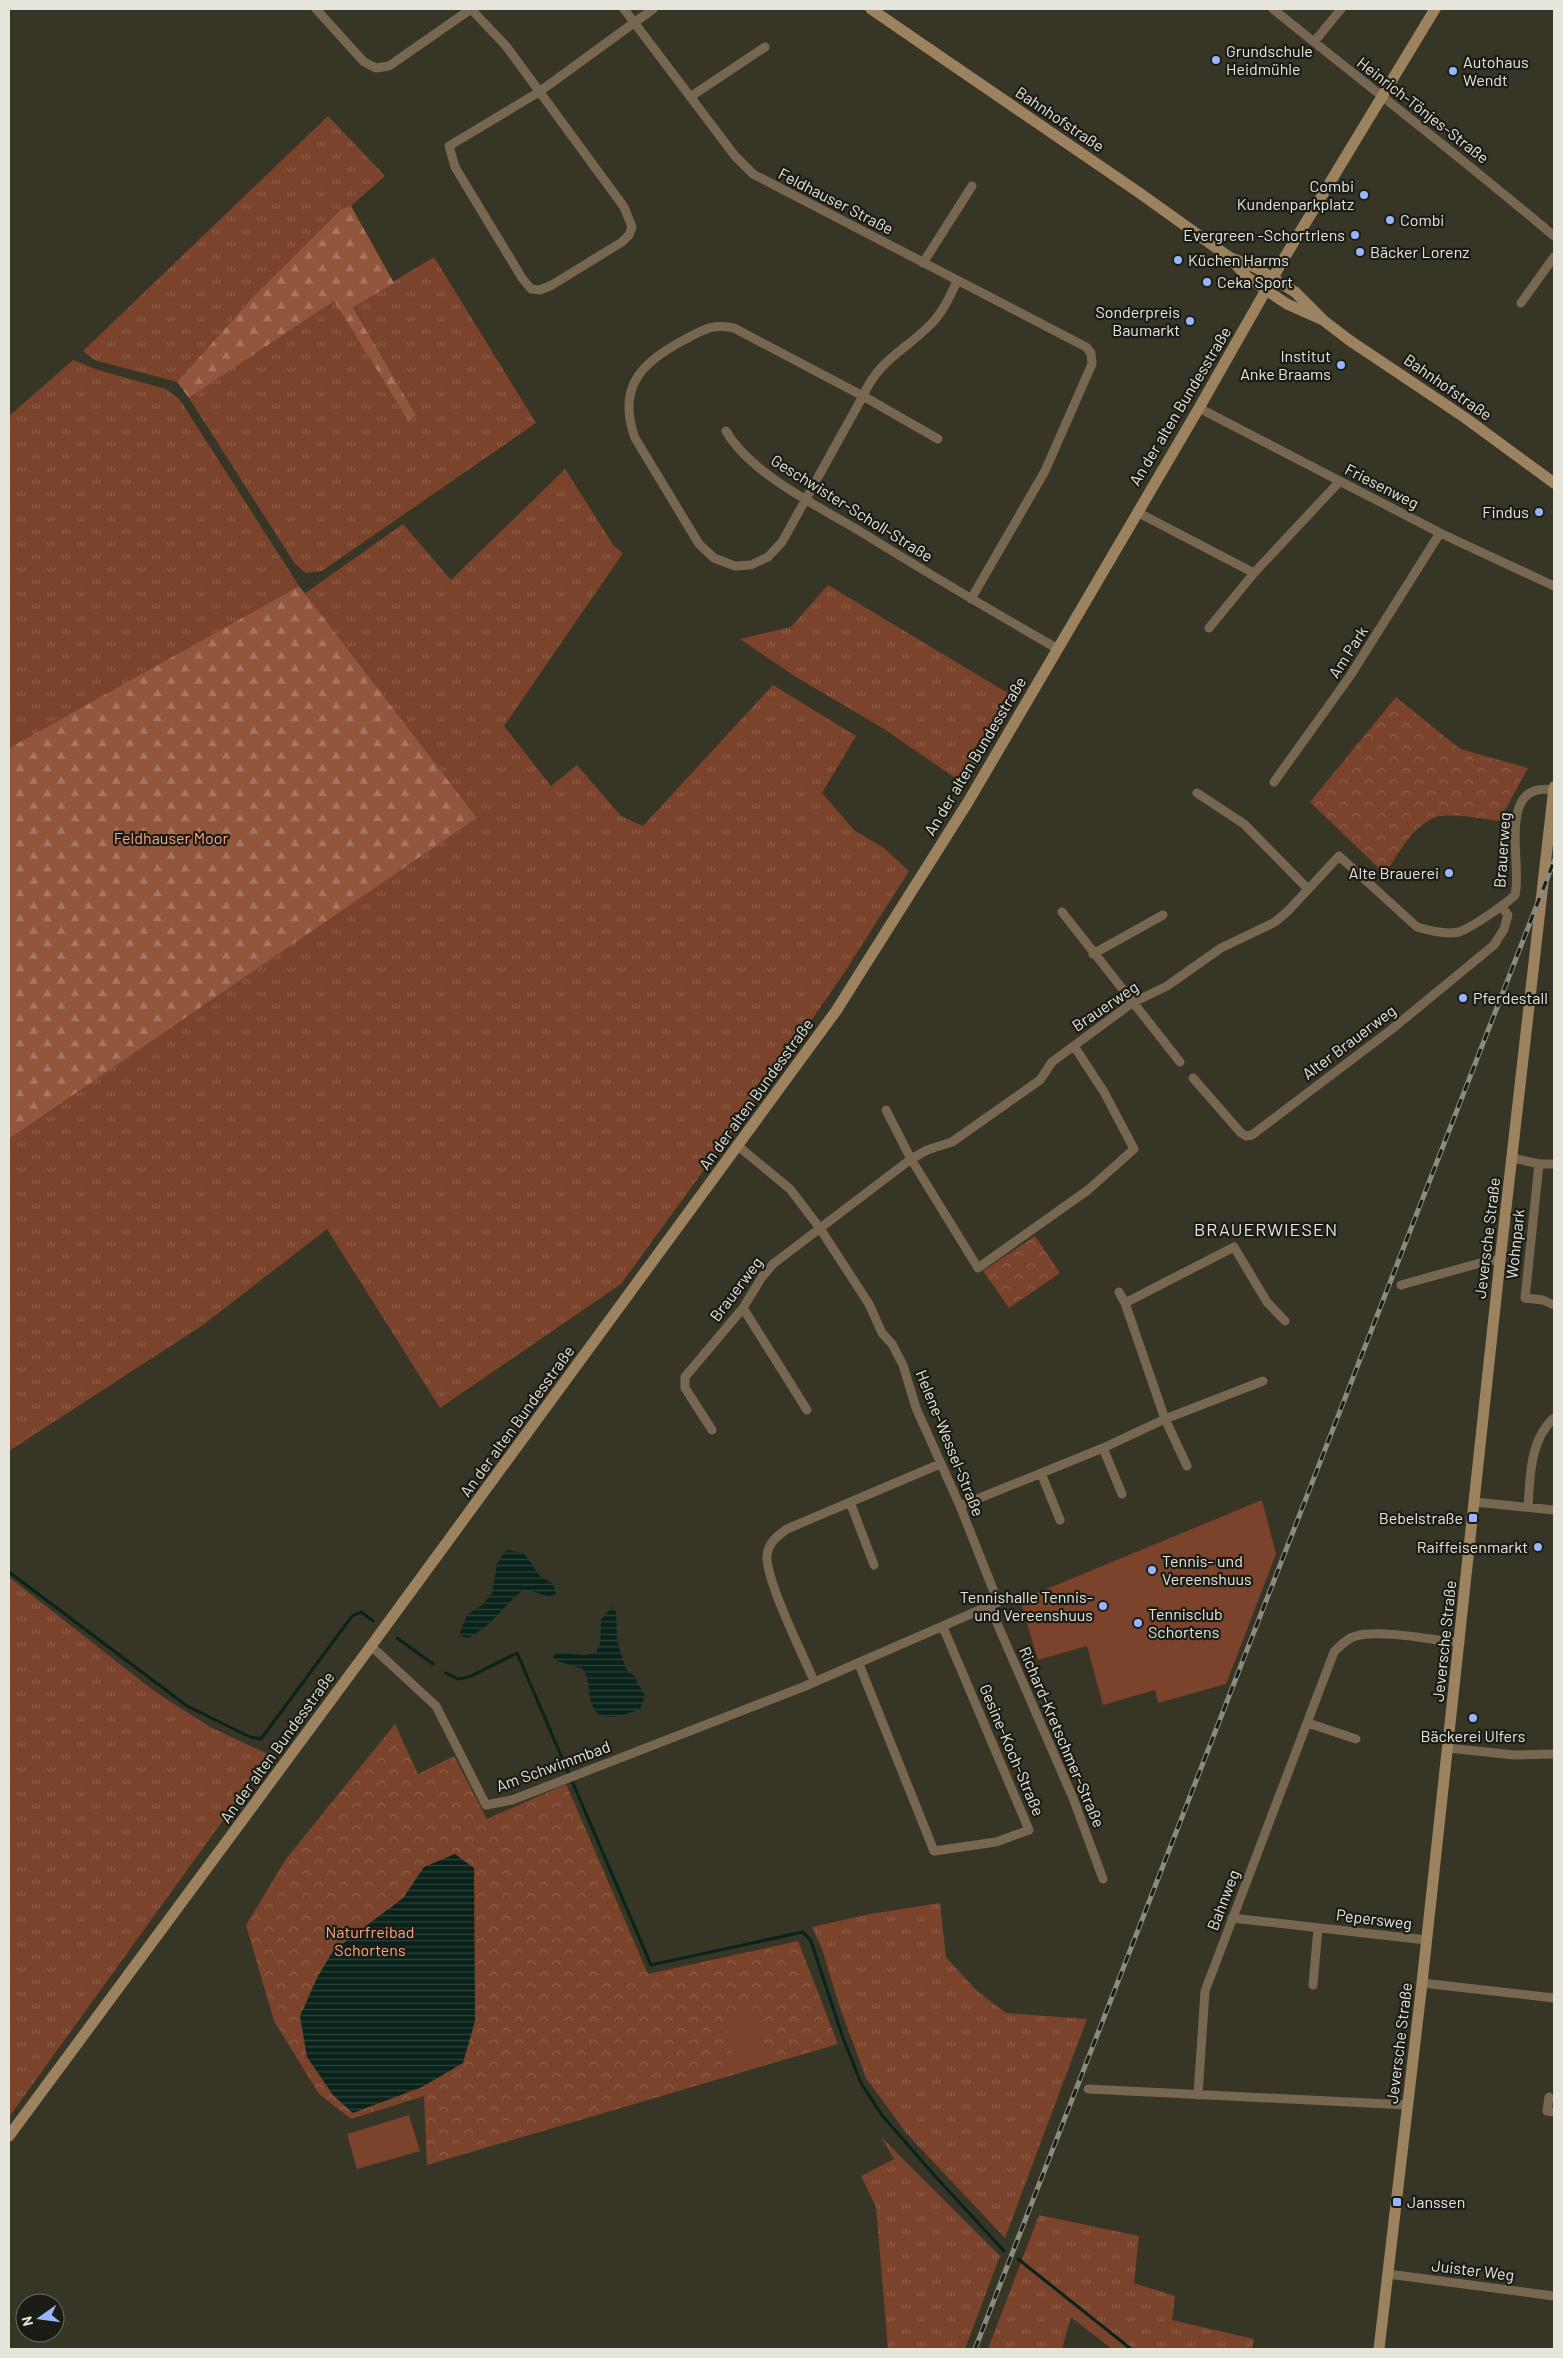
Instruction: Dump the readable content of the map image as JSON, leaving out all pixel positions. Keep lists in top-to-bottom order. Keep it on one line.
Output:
{"streets":{"street":["Heinrich-Tönjes-Straße","Bahnhofstraße","Feldhauser Straße","An der alten Bundesstraße","Friesenweg","Geschwister-Scholl-Straße","Am Park","Brauerweg","Alter Brauerweg","Jeversche Straße","Wohnpark","Helene-Wessel-Straße","Richard-Kretschmer-Straße","Gesine-Koch-Straße","Am Schwimmbad","Bahnweg","Pepersweg","Juister Weg"]},"crossings":[["Heinrich-Tönjes-Straße","An der alten Bundesstraße"],["Bahnhofstraße","An der alten Bundesstraße"],["Feldhauser Straße","Geschwister-Scholl-Straße"],["An der alten Bundesstraße","Friesenweg"],["An der alten Bundesstraße","Geschwister-Scholl-Straße"],["An der alten Bundesstraße","Helene-Wessel-Straße"],["An der alten Bundesstraße","Am Schwimmbad"],["Friesenweg","Am Park"],["Brauerweg","Alter Brauerweg"],["Brauerweg","Jeversche Straße"],["Brauerweg","Helene-Wessel-Straße"],["Jeversche Straße","Bahnweg"],["Jeversche Straße","Pepersweg"],["Jeversche Straße","Juister Weg"],["Helene-Wessel-Straße","Richard-Kretschmer-Straße"],["Bahnweg","Pepersweg"]],"districts":["BRAUERWIESEN"],"parks":["Feldhauser Moor","Naturfreibad Schortens"],"places":{"other":["Grundschule Heidmühle","Autohaus Wendt","Combi Kundenparkplatz","Combi","Evergreen -Schortrlens","Bäcker Lorenz","Küchen Harms","Ceka Sport","Sonderpreis Baumarkt","Institut Anke Braams","Findus","Alte Brauerei","Pferdestall","Raiffeisenmarkt","Tennis- und Vereenshuus","Tennishalle Tennis- und Vereenshuus","Tennisclub Schortens","Bäckerei Ulfers"],"transit":["Bebelstraße","Janssen"]},"north":"left"}
